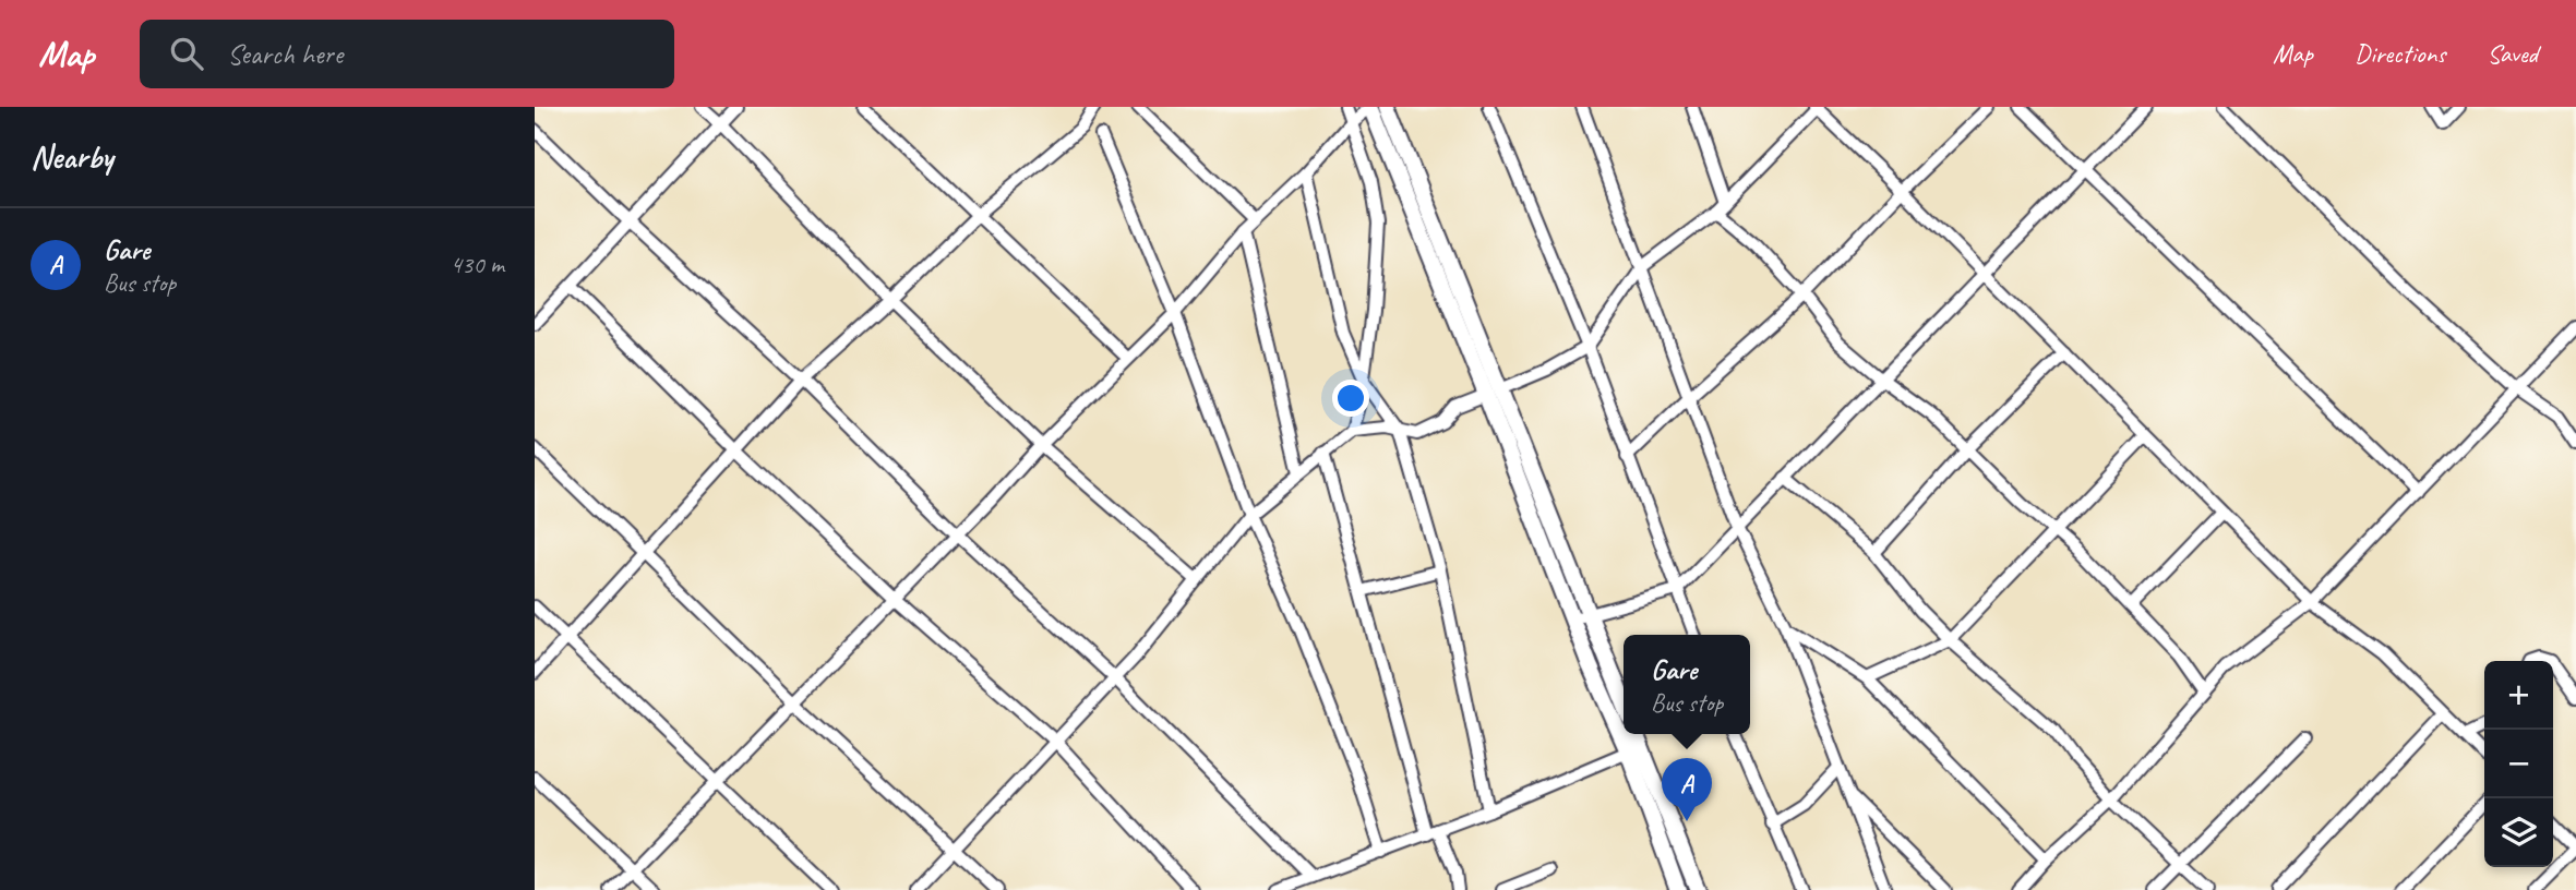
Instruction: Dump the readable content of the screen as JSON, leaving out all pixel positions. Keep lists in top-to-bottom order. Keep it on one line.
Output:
{"page":{"header":"Map","search":"Search here","nav":["Map","Directions","Saved"],"heading":"Nearby","list":[{"mark":"A","name":"Gare","note":"Bus stop","value":"430 m"}],"popup":["Gare","Bus stop"],"map_buttons":["+","−"],"pins":"A"}}
